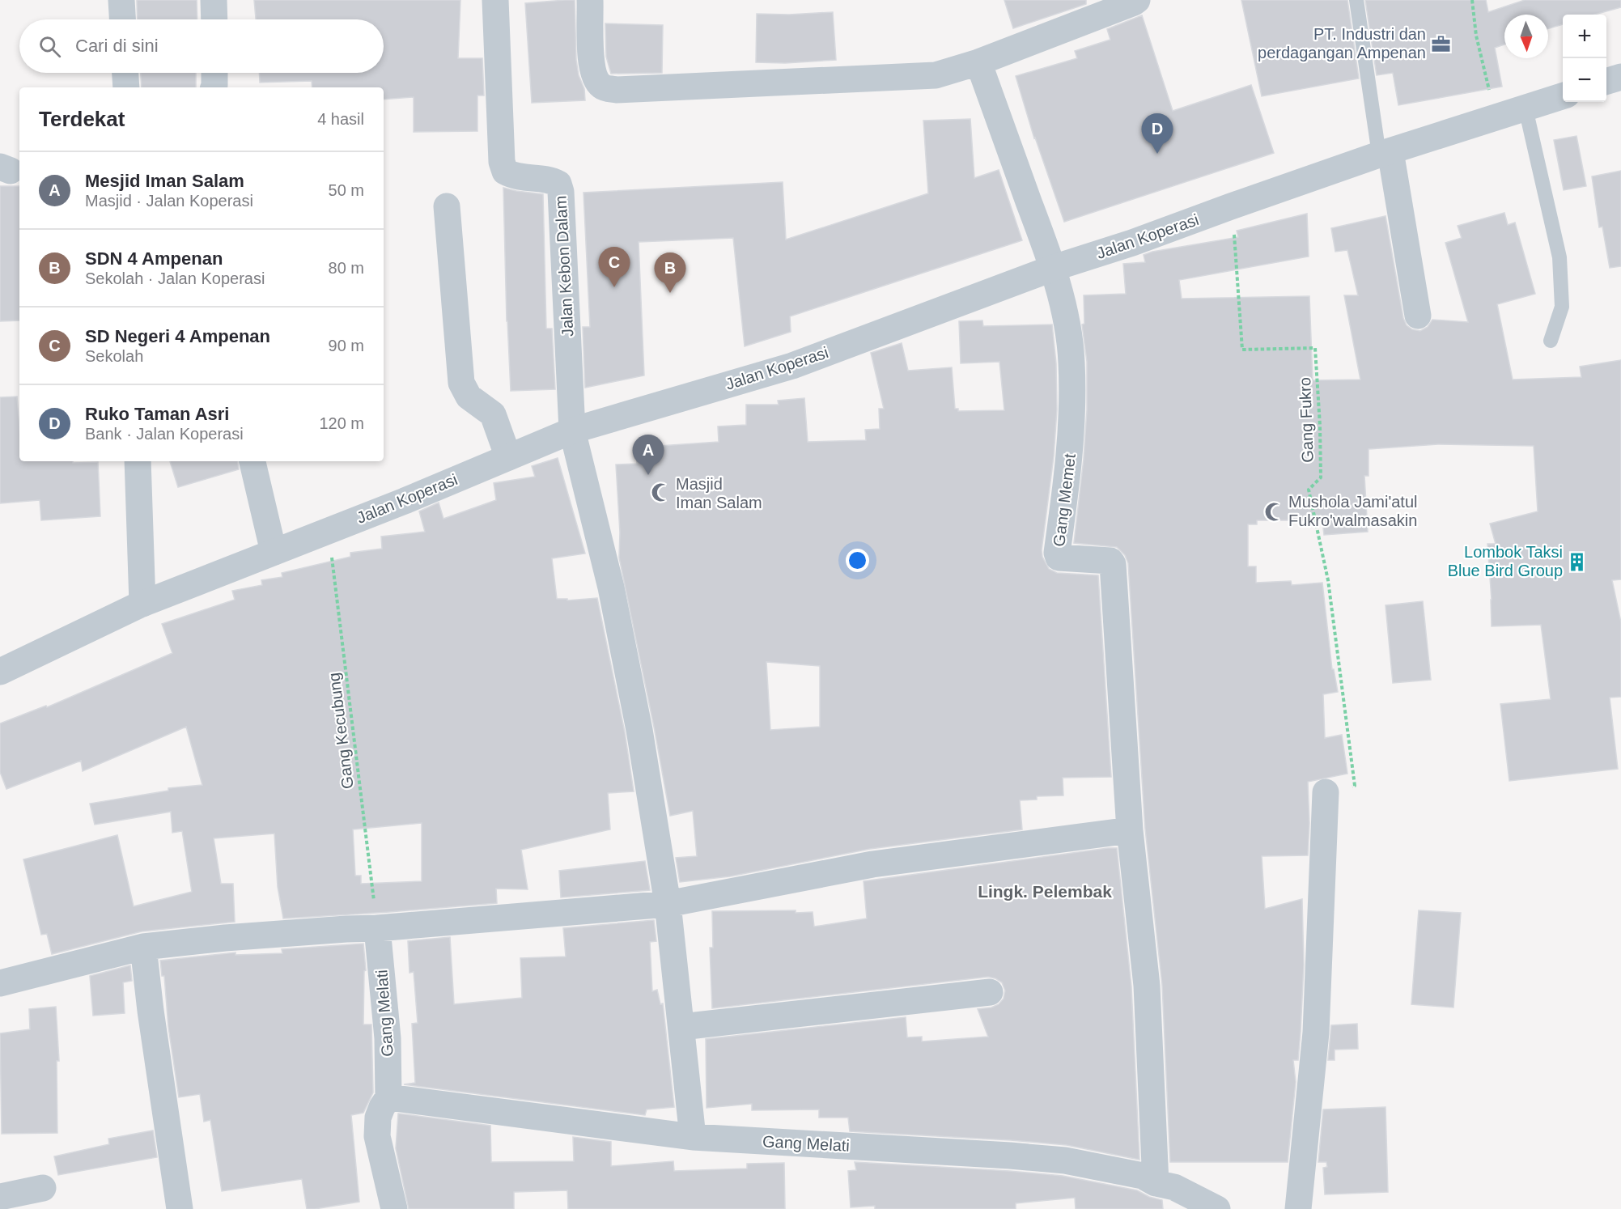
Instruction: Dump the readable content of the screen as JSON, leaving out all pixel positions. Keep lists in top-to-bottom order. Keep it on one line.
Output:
{"streets":{"street":["Jalan Koperasi","Jalan Kebon Dalam","Gang Memet","Gang Melati"],"path":["Gang Fukro","Gang Kecubung"]},"crossings":[["Jalan Koperasi","Jalan Kebon Dalam"],["Jalan Koperasi","Gang Fukro"],["Jalan Koperasi","Gang Memet"],["Jalan Koperasi","Gang Kecubung"],["Gang Kecubung","Gang Melati"]],"districts":["Lingk. Pelembak"],"places":{"office":["PT. Industri dan perdagangan Ampenan"],"mosque":["Masjid Iman Salam","Mushola Jami'atul Fukro'walmasakin"],"building":["Lombok Taksi Blue Bird Group"]},"north":"bottom","page":{"map_buttons":["+","−"],"search":"Cari di sini","heading":["Terdekat","4 hasil"],"pins":["D","C","B","A"],"list":[{"mark":"A","name":"Mesjid Iman Salam","note":"Masjid · Jalan Koperasi","value":"50 m"},{"mark":"B","name":"SDN 4 Ampenan","note":"Sekolah · Jalan Koperasi","value":"80 m"},{"mark":"C","name":"SD Negeri 4 Ampenan","note":"Sekolah","value":"90 m"},{"mark":"D","name":"Ruko Taman Asri","note":"Bank · Jalan Koperasi","value":"120 m"}]}}
